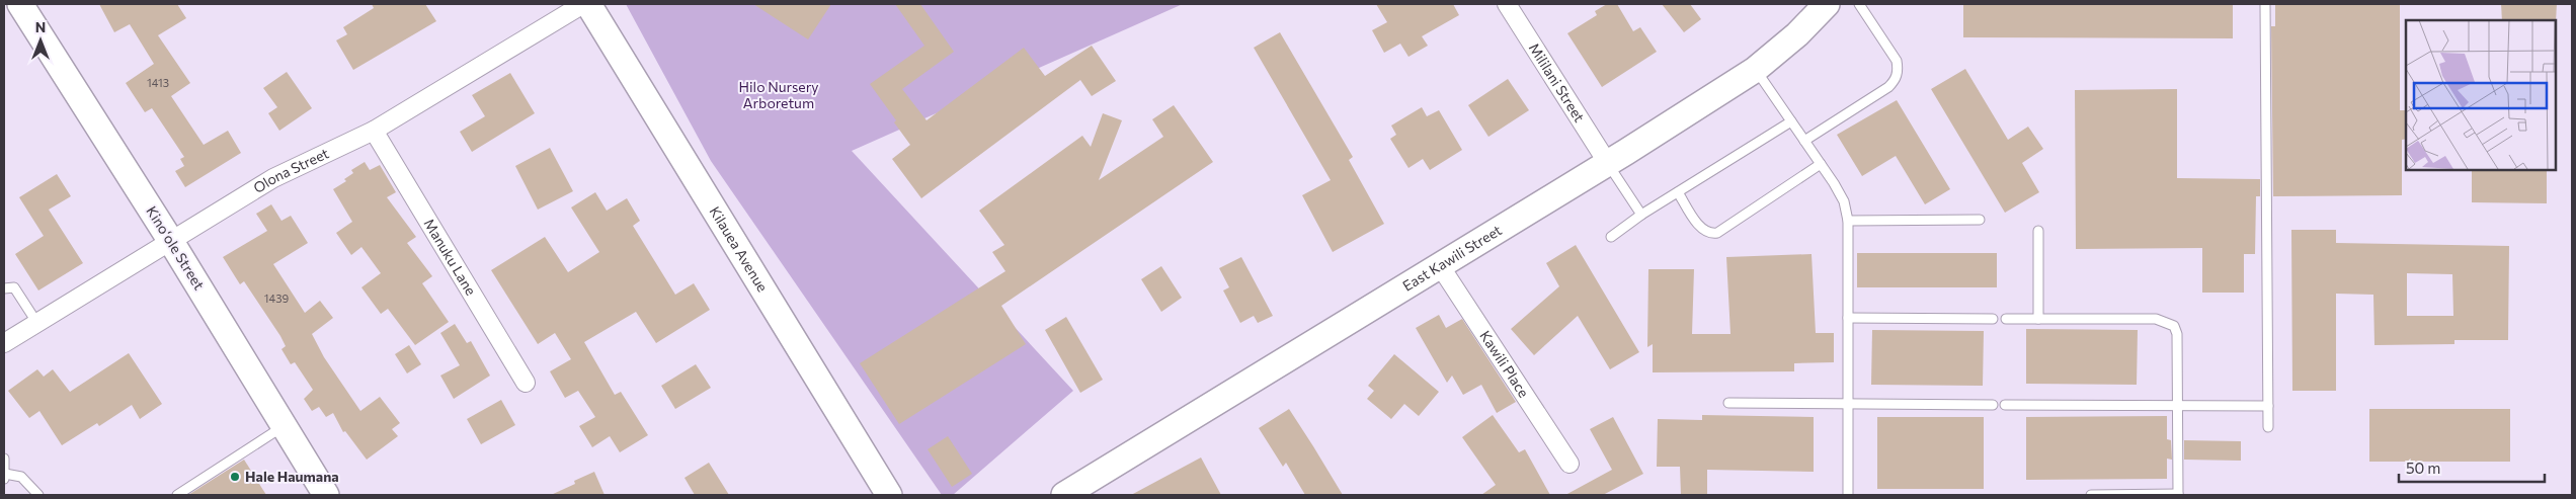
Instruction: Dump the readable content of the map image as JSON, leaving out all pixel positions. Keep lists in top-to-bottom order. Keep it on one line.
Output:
{"streets":{"street":["Mililani Street","Olona Street","Kinoʻole Street","Kilauea Avenue","Manuku Lane","East Kawili Street","Kawili Place"]},"crossings":[["Mililani Street","East Kawili Street"],["Olona Street","Kinoʻole Street"],["Olona Street","Manuku Lane"],["East Kawili Street","Kawili Place"]],"parks":["Hilo Nursery Arboretum"],"places":["Hale Haumana"],"house_numbers":["1413","1439"],"scale_bar":"50 m","north":"top"}
